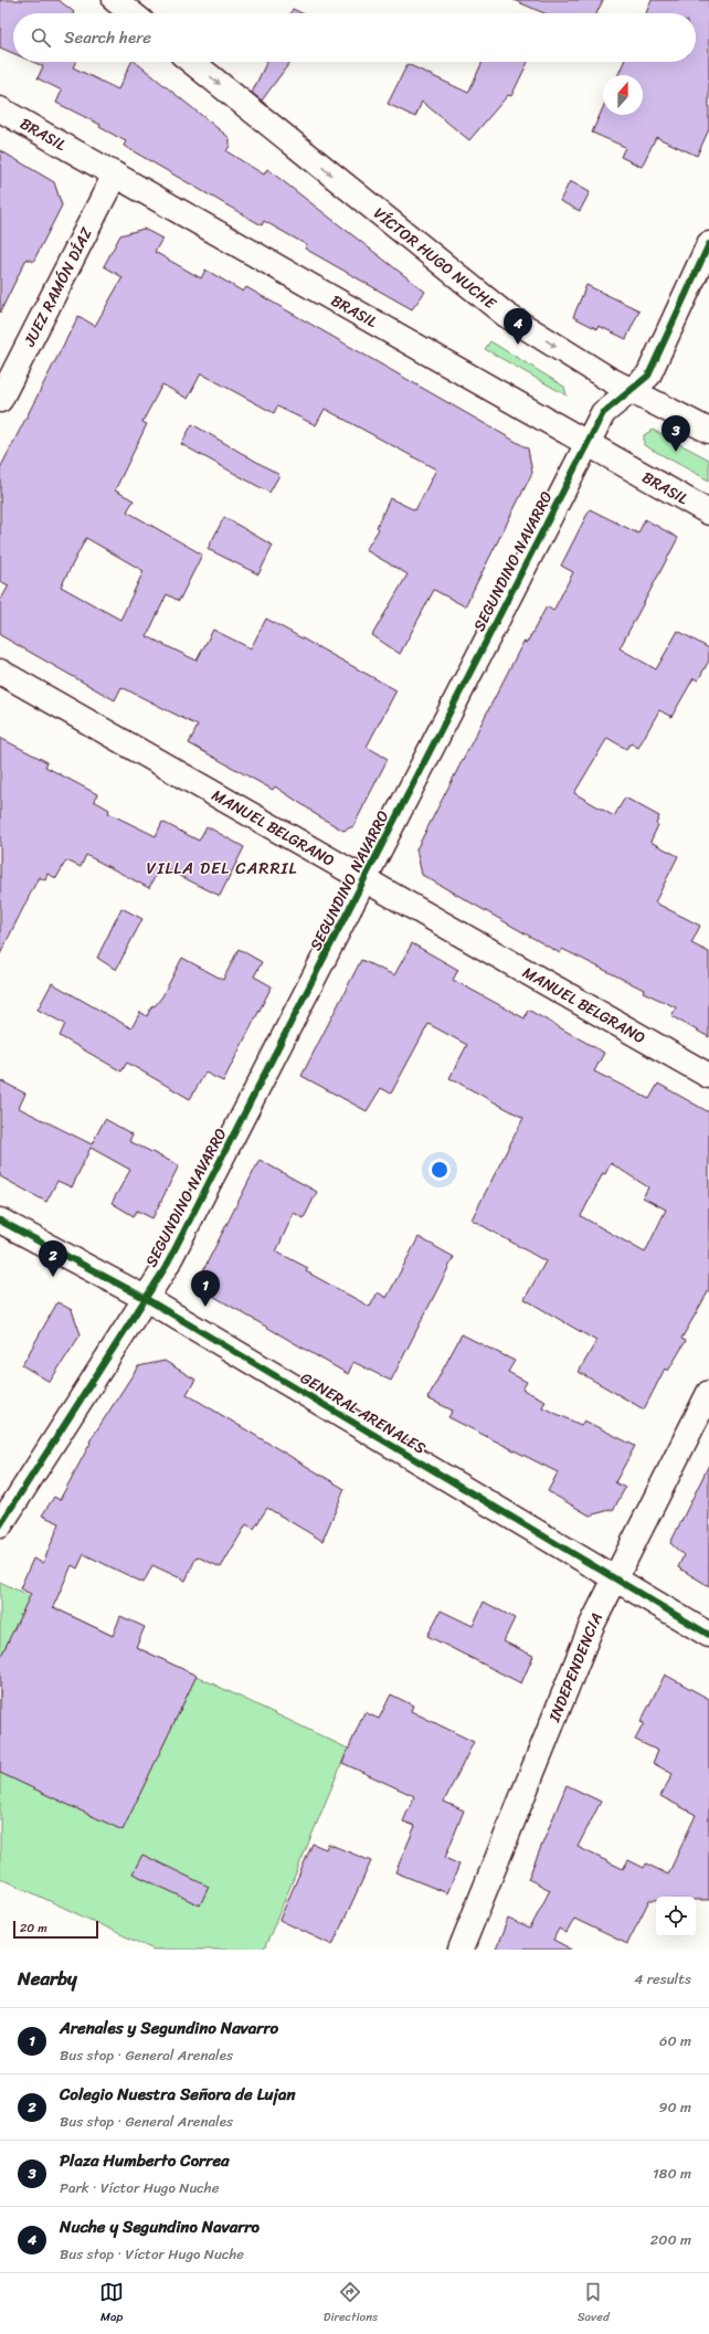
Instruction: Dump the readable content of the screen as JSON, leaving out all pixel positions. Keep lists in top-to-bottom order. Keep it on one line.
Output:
{"streets":{"street":["BRASIL","VÍCTOR HUGO NUCHE","JUEZ RAMÓN DÍAZ","SEGUNDINO NAVARRO","MANUEL BELGRANO","GENERAL ARENALES","INDEPENDENCIA"]},"crossings":[["BRASIL","JUEZ RAMÓN DÍAZ"],["BRASIL","SEGUNDINO NAVARRO"],["VÍCTOR HUGO NUCHE","SEGUNDINO NAVARRO"],["SEGUNDINO NAVARRO","MANUEL BELGRANO"],["SEGUNDINO NAVARRO","GENERAL ARENALES"],["GENERAL ARENALES","INDEPENDENCIA"]],"one_way":["VÍCTOR HUGO NUCHE"],"districts":["VILLA DEL CARRIL"],"scale_bar":"20 m","north":"top","page":{"search":"Search here","pins":["4","3","2","1"],"scale":"20 m","heading":["Nearby","4 results"],"list":[{"mark":"1","name":"Arenales y Segundino Navarro","note":"Bus stop · General Arenales","value":"60 m"},{"mark":"2","name":"Colegio Nuestra Señora de Lujan","note":"Bus stop · General Arenales","value":"90 m"},{"mark":"3","name":"Plaza Humberto Correa","note":"Park · Víctor Hugo Nuche","value":"180 m"},{"mark":"4","name":"Nuche y Segundino Navarro","note":"Bus stop · Víctor Hugo Nuche","value":"200 m"}],"nav":["Map","Directions","Saved"]}}
